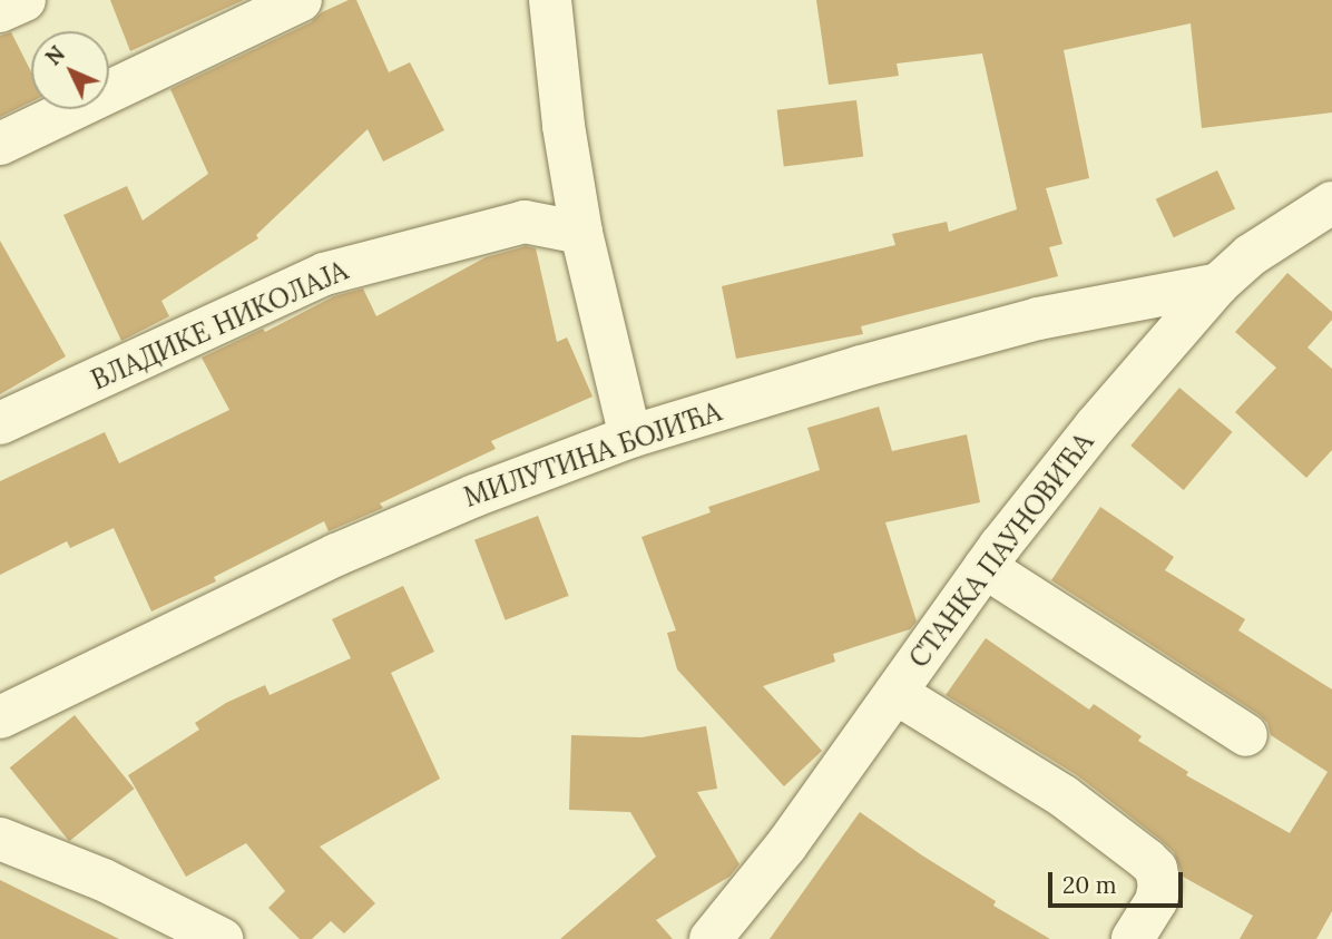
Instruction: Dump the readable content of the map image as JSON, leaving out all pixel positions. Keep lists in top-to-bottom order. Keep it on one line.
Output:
{"streets":{"street":["ВЛАДИКЕ НИКОЛАЈА","МИЛУТИНА БОЈИЋА","СТАНКА ПАУНОВИЋА"]},"crossings":[["МИЛУТИНА БОЈИЋА","СТАНКА ПАУНОВИЋА"]],"scale_bar":"20 m","north":"top left"}
